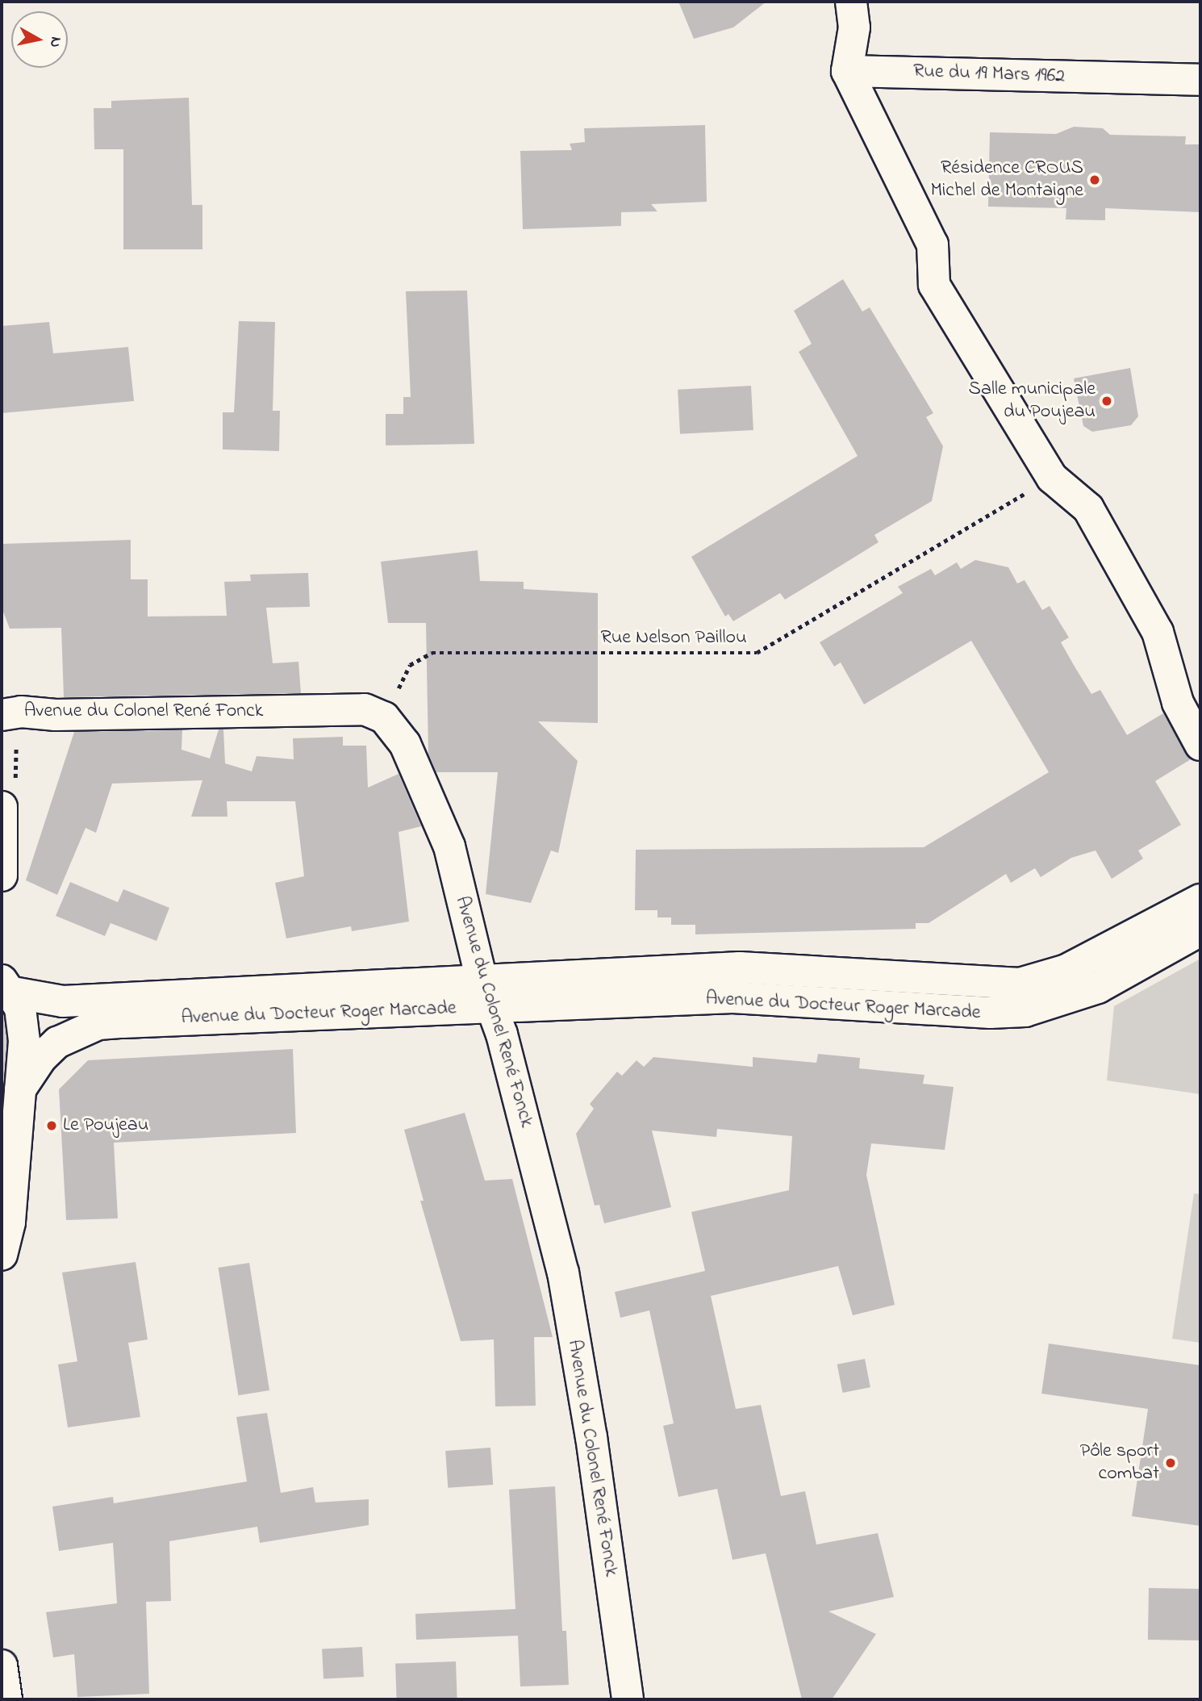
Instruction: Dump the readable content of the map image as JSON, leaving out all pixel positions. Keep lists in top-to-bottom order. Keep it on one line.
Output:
{"streets":{"street":["Rue du 19 Mars 1962","Avenue du Colonel René Fonck","Avenue du Docteur Roger Marcade"],"path":["Rue Nelson Paillou"]},"crossings":[["Rue Nelson Paillou","Avenue du Colonel René Fonck"],["Avenue du Colonel René Fonck","Avenue du Docteur Roger Marcade"]],"places":["Résidence CROUS Michel de Montaigne","Salle municipale du Poujeau","Le Poujeau","Pôle sport combat"],"north":"right"}
